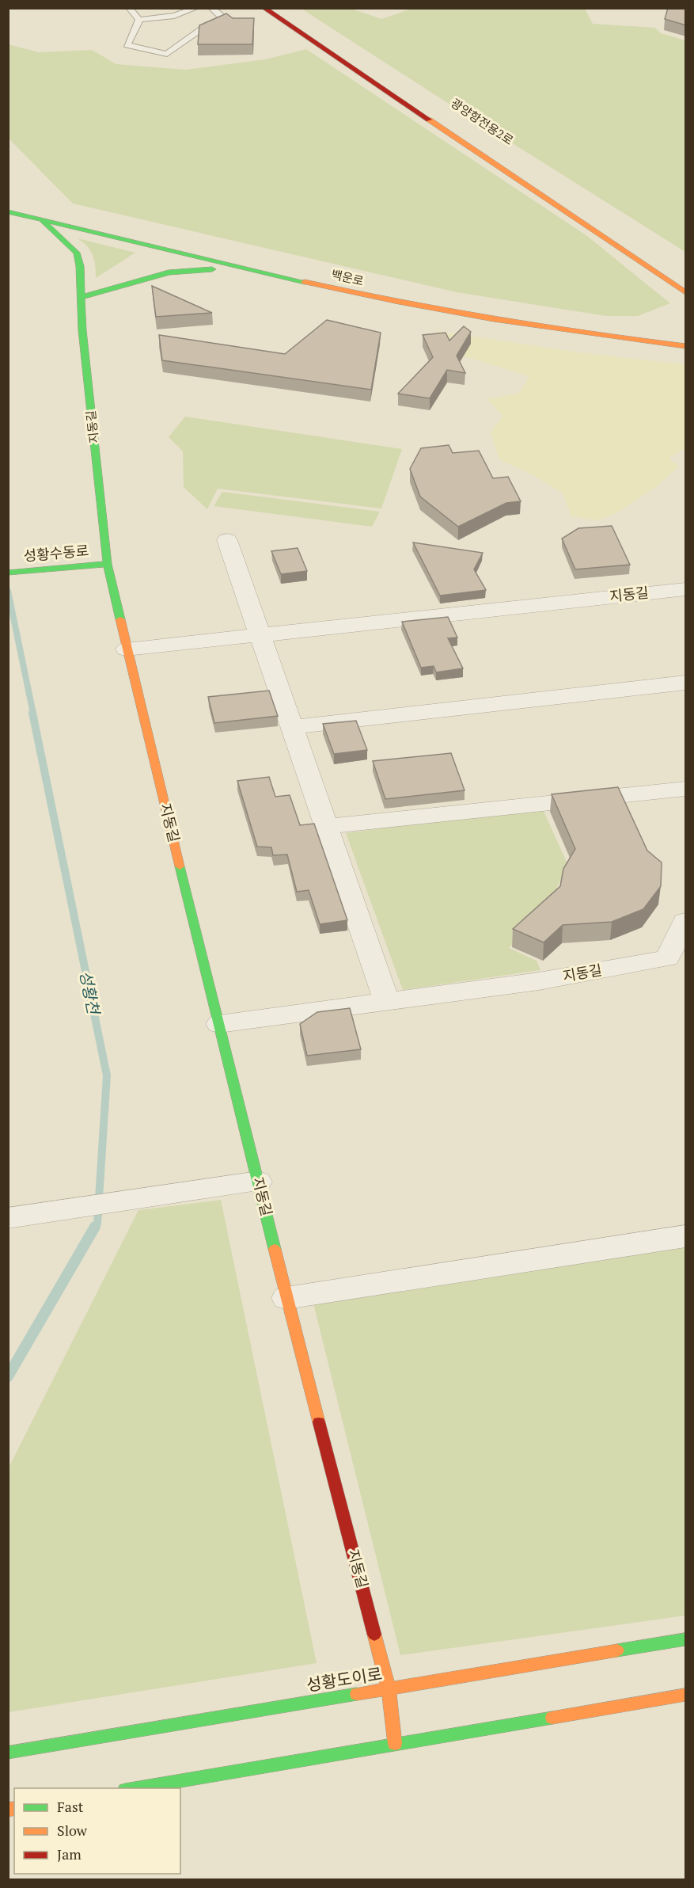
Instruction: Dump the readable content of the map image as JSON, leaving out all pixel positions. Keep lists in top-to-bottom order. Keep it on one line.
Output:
{"streets":{"main road":["광양항전용2로","백운로","지동길","성황수동로","성황도이로"]},"crossings":[["백운로","지동길"],["지동길","성황수동로"],["지동길","성황도이로"]],"water":["성황천"],"legend":["Fast","Slow","Jam"]}
